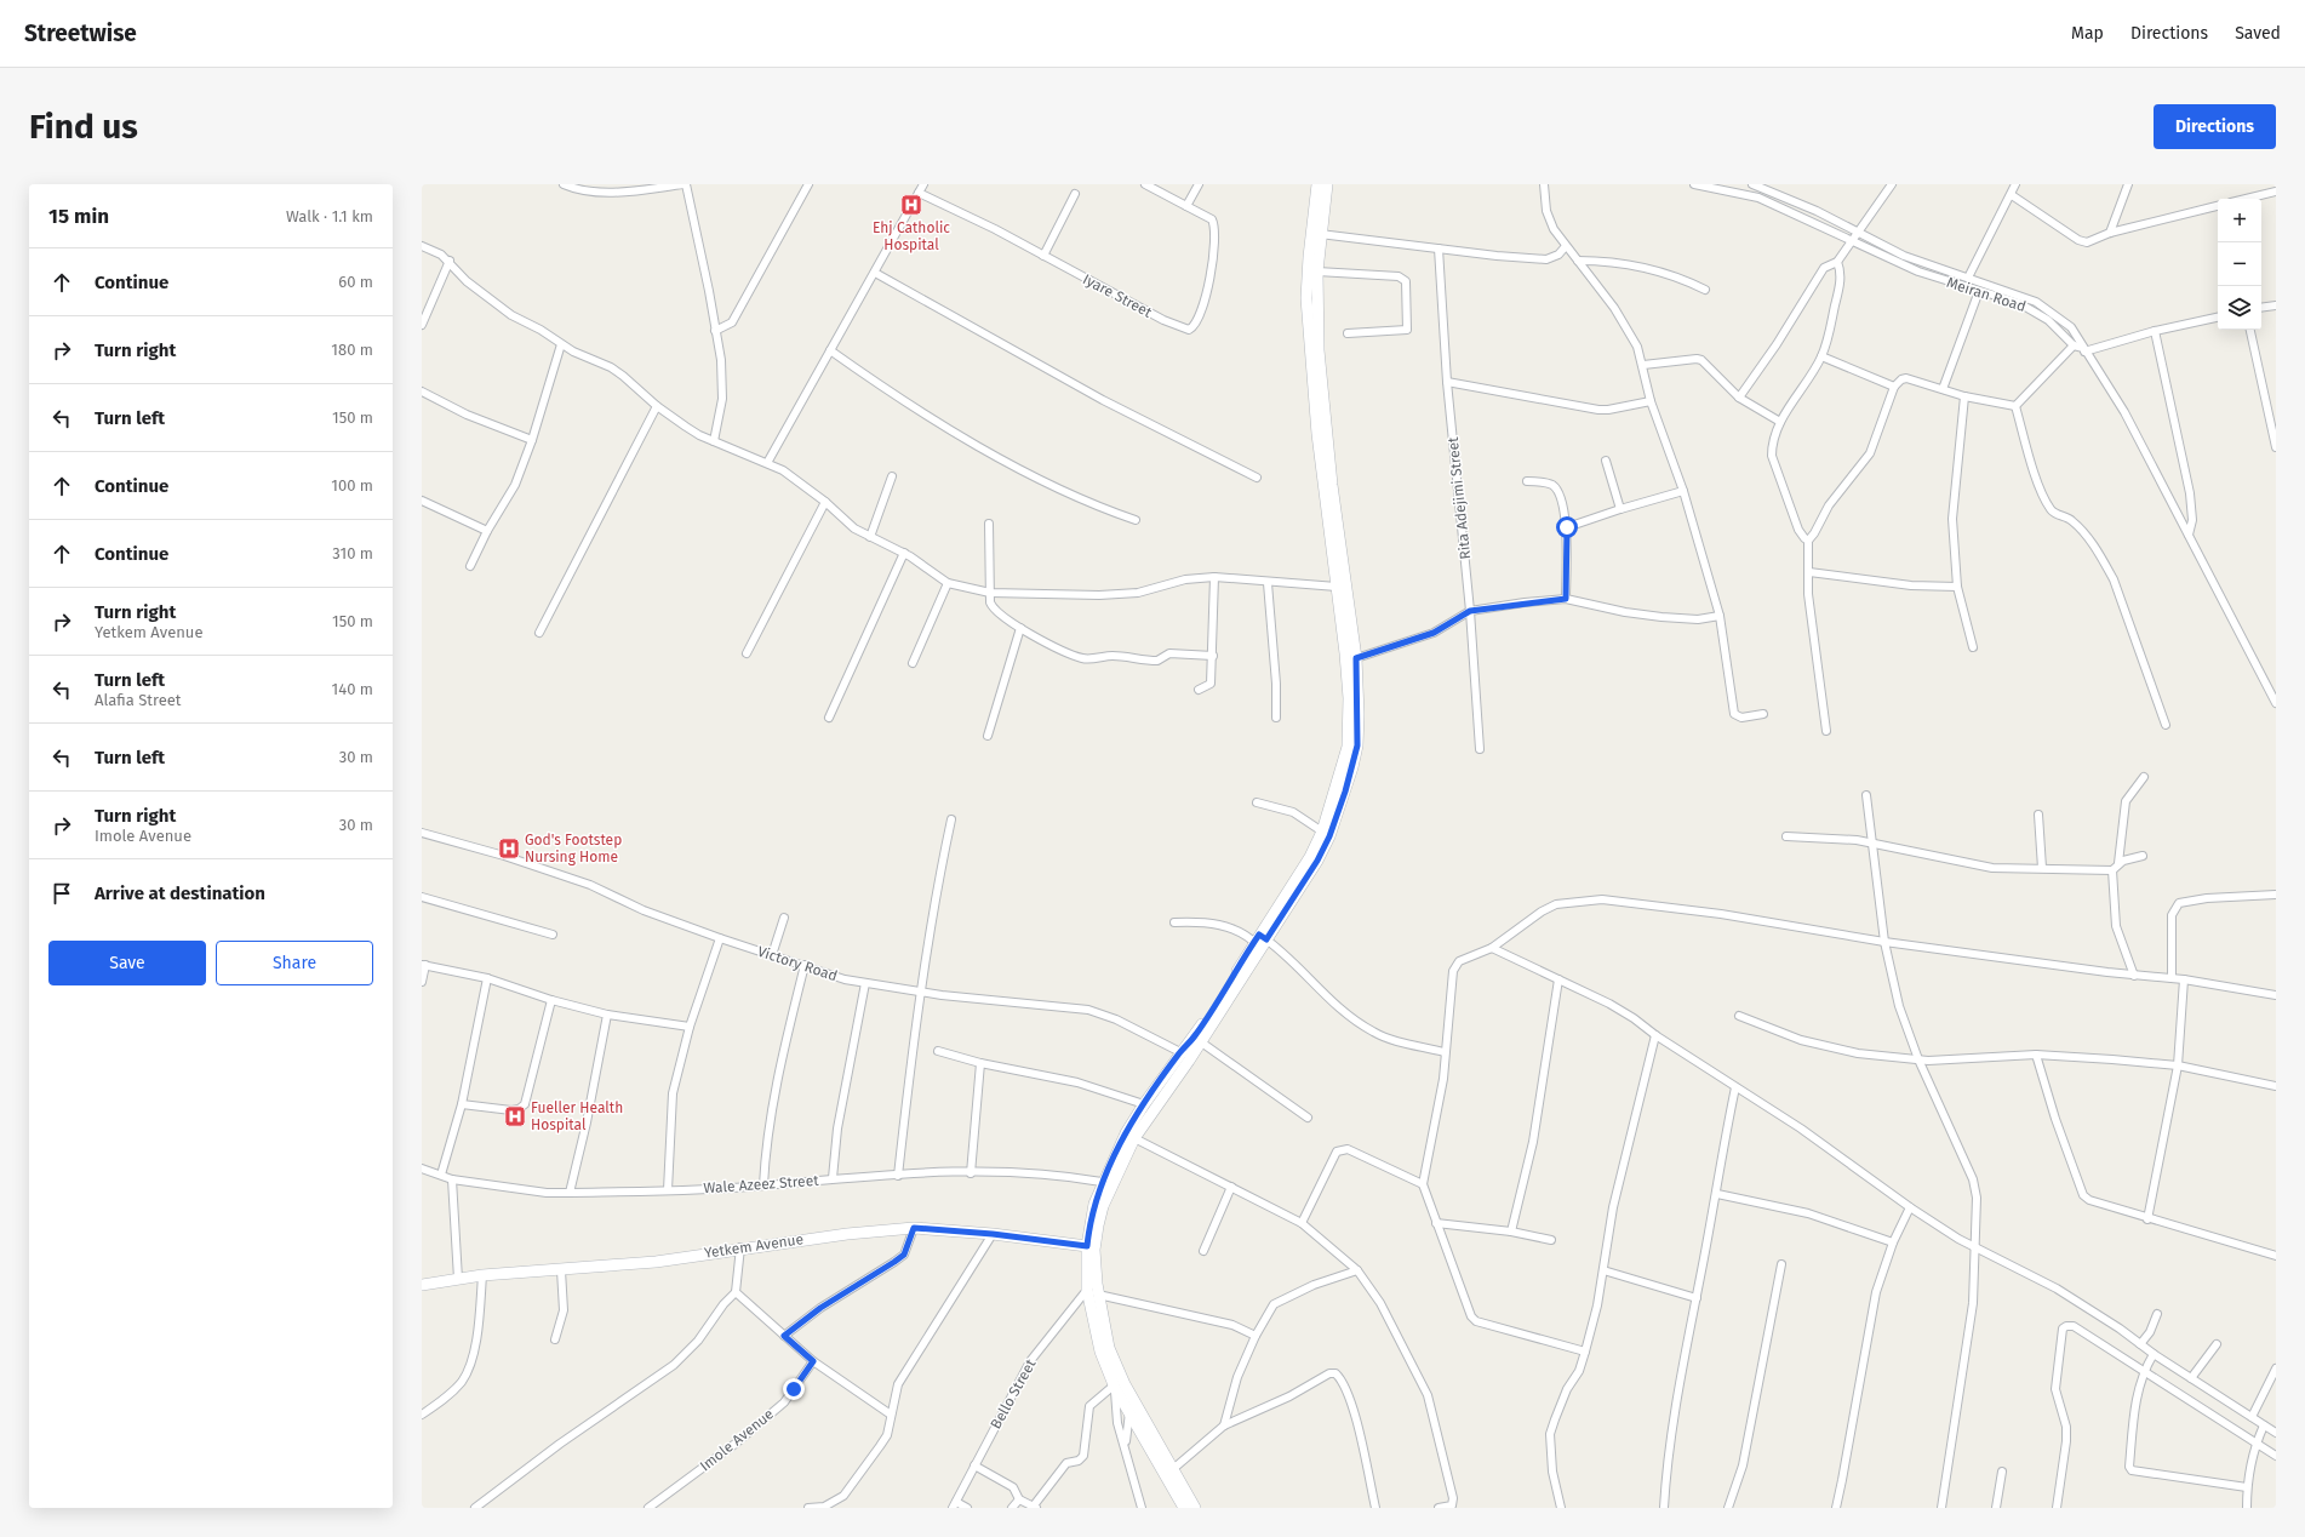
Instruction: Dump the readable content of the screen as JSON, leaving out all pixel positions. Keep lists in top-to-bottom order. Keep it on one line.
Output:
{"streets":{"main road":["Yetkem Avenue"],"street":["Meiran Road","Iyare Street","Rita Adejimi Street","Victory Road","Wale Azeez Street","Bello Street","Imole Avenue"]},"places":{"hospital":["Ehj Catholic Hospital","God's Footstep Nursing Home","Fueller Health Hospital"]},"page":{"header":"Streetwise","nav":["Map","Directions","Saved"],"buttons":["Directions",["Save","Share"]],"title":"Find us","heading":["15 min","Walk · 1.1 km"],"map_buttons":["+","−"],"list":[["Continue","60 m"],["Turn right","180 m"],["Turn left","150 m"],["Continue","100 m"],["Continue","310 m"],["Turn right","Yetkem Avenue","150 m"],["Turn left","Alafia Street","140 m"],["Turn left","30 m"],["Turn right","Imole Avenue","30 m"],"Arrive at destination"]}}
